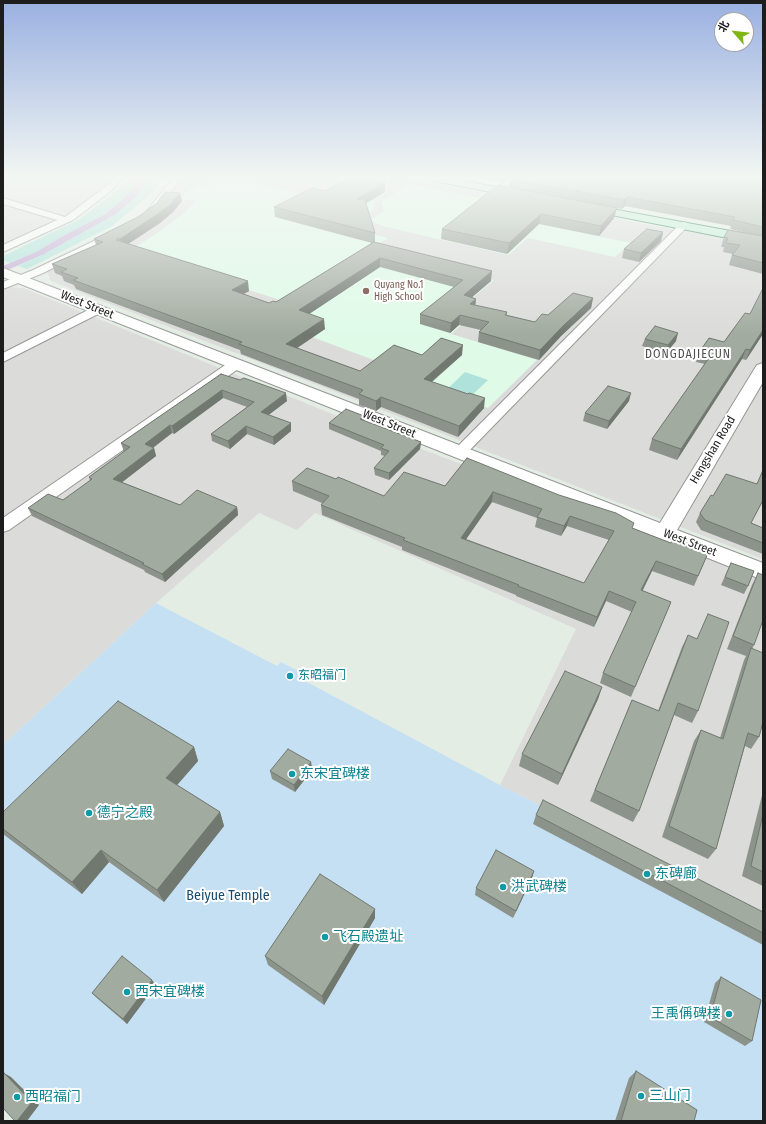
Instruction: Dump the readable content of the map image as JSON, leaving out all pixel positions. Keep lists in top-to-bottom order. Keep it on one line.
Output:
{"streets":{"street":["West Street","Hengshan Road"]},"crossings":[["West Street","Hengshan Road"]],"districts":["DONGDAJIECUN"],"parks":["Beiyue Temple"],"places":["Quyang No.1 High School","东昭福门","东宋宜碑楼","德宁之殿","东碑廊","洪武碑楼","飞石殿遗址","西宋宜碑楼","王禹偁碑楼","三山门","西昭福门"],"north":"top left"}
